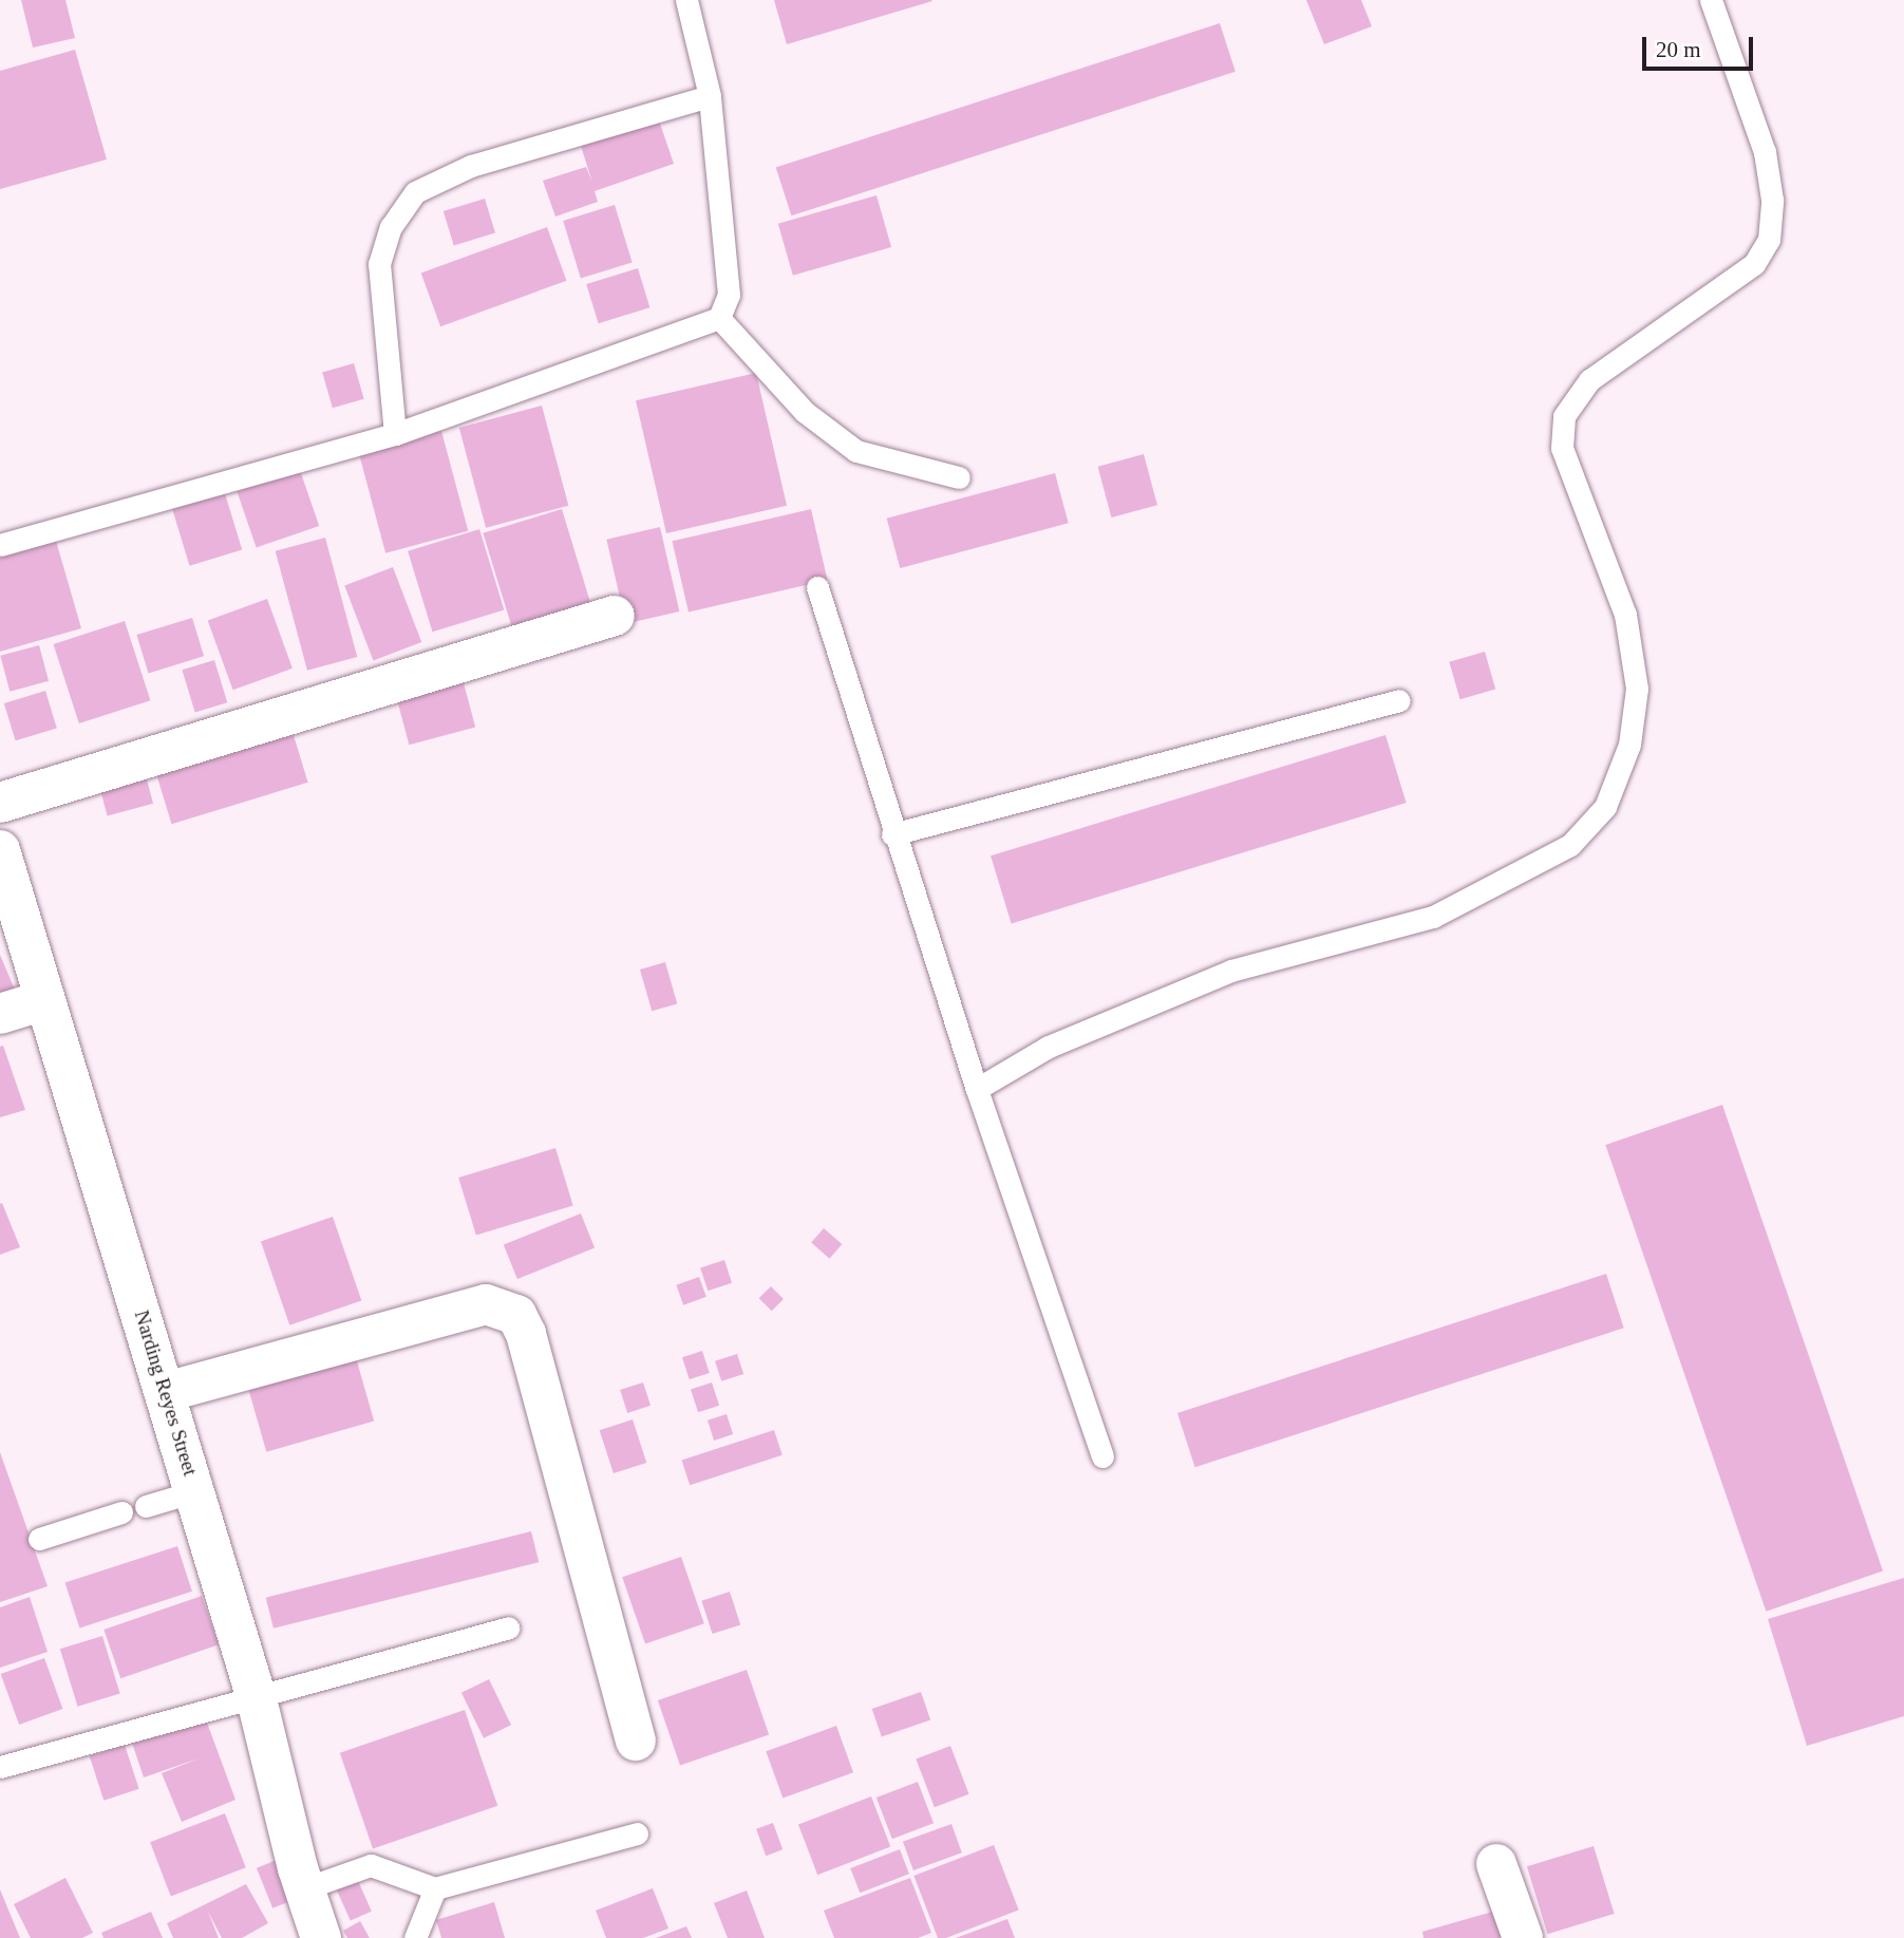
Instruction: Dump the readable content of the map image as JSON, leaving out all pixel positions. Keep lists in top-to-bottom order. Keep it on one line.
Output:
{"streets":{"street":["Narding Reyes Street"]},"scale_bar":"20 m"}
